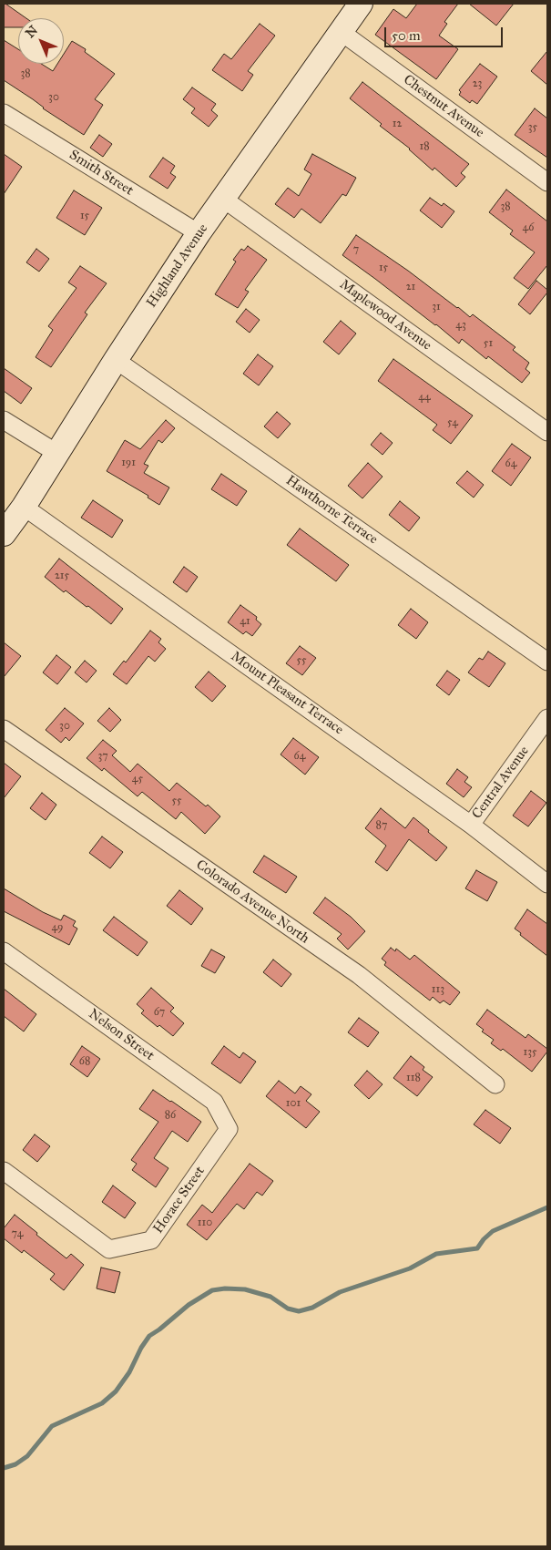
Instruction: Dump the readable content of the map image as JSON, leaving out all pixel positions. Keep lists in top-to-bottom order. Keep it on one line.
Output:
{"streets":{"street":["Chestnut Avenue","Smith Street","Highland Avenue","Maplewood Avenue","Hawthorne Terrace","Mount Pleasant Terrace","Central Avenue","Colorado Avenue North","Nelson Street","Horace Street"]},"crossings":[["Chestnut Avenue","Highland Avenue"],["Smith Street","Highland Avenue"],["Highland Avenue","Maplewood Avenue"],["Highland Avenue","Hawthorne Terrace"],["Highland Avenue","Mount Pleasant Terrace"],["Mount Pleasant Terrace","Central Avenue"],["Nelson Street","Horace Street"]],"house_numbers":["38","23","30","12","35","18","38","15","46","7","15","21","31","43","51","44","54","191","64","215","41","55","30","37","64","45","55","87","49","113","67","135","68","118","101","86","110","74"],"scale_bar":"50 m","north":"top left"}
